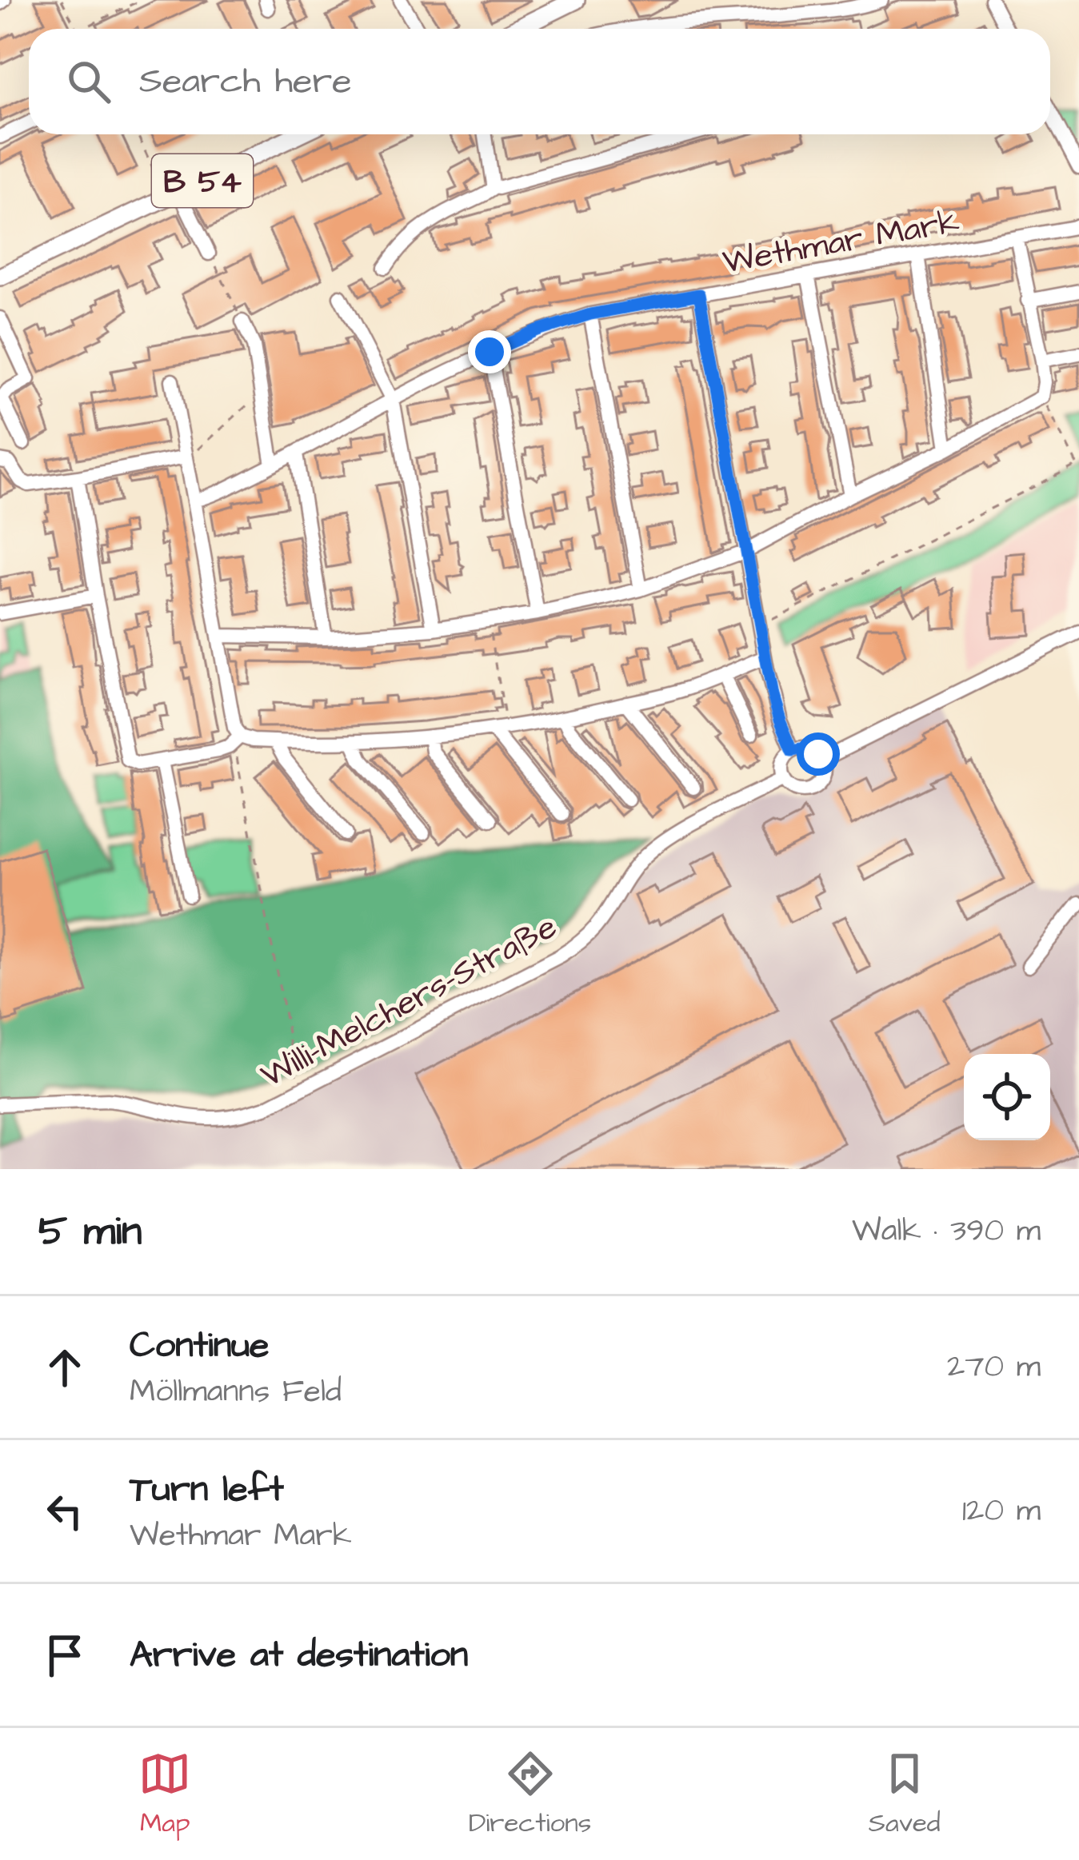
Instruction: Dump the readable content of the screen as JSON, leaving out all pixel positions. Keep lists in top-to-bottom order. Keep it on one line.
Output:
{"streets":{"main road":["B 54"],"street":["Wethmar Mark","Willi-Melchers-Straße"]},"page":{"search":"Search here","heading":["5 min","Walk · 390 m"],"list":[["Continue","Möllmanns Feld","270 m"],["Turn left","Wethmar Mark","120 m"],"Arrive at destination"],"nav":["Map","Directions","Saved"]}}
